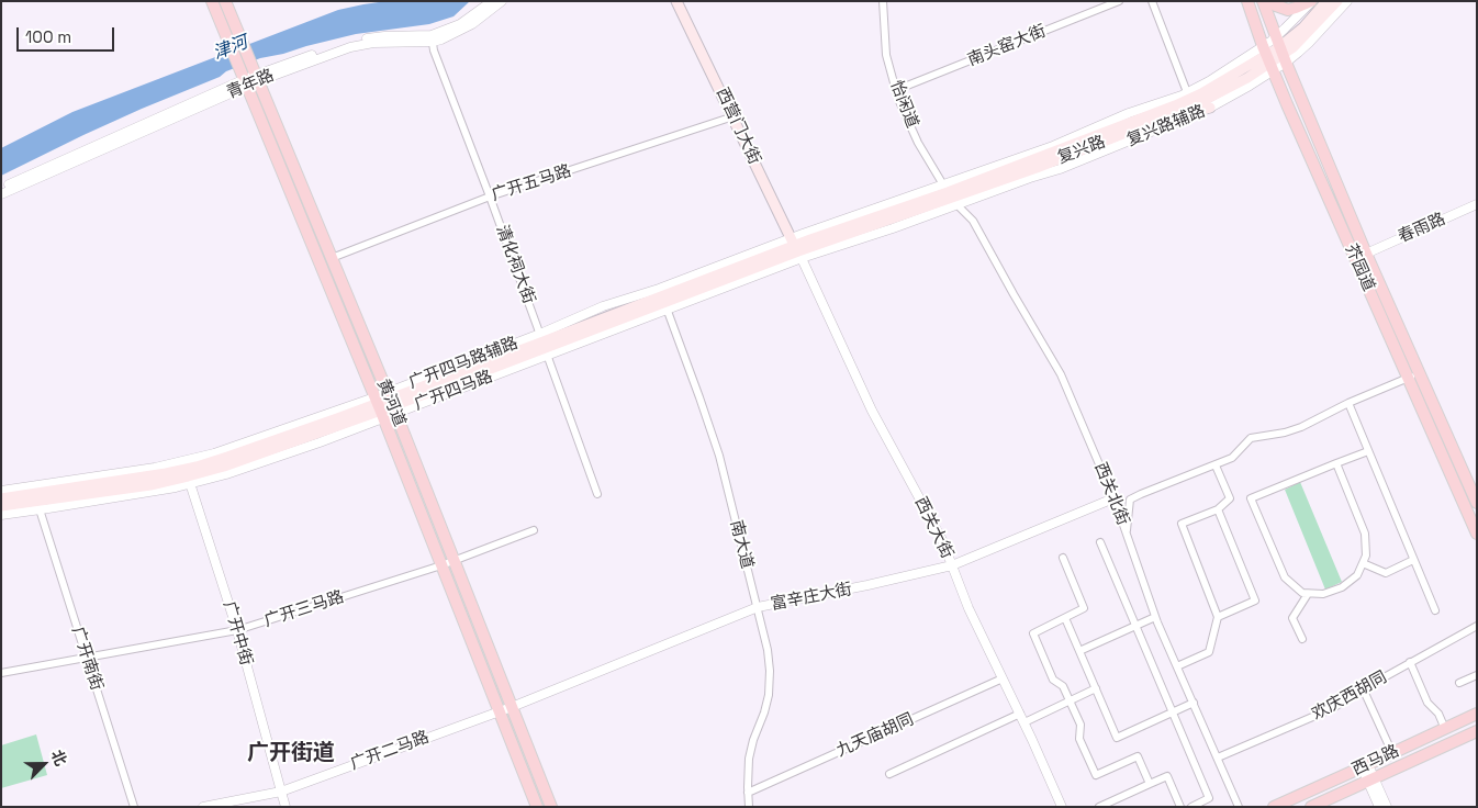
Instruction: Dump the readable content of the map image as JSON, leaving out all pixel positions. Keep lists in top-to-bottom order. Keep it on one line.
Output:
{"streets":{"main road":["西营门大街","复兴路","芥园道","广开四马路","黄河道","西马路"],"street":["南头窑大街","青年路","怡闲道","复兴路辅路","广开五马路","春雨路","清化祠大街","广开四马路辅路","西关北街","西关大街","南大道","富辛庄大街","广开三马路","广开中街","广开南街","欢庆西胡同","九天庙胡同","广开二马路"]},"crossings":[["南头窑大街","怡闲道"],["青年路","清化祠大街"],["青年路","黄河道"],["怡闲道","复兴路辅路"],["怡闲道","复兴路"],["怡闲道","西关北街"],["西营门大街","复兴路辅路"],["西营门大街","复兴路"],["西营门大街","广开五马路"],["西营门大街","广开四马路辅路"],["西营门大街","广开四马路"],["西营门大街","西关大街"],["复兴路辅路","复兴路"],["复兴路辅路","芥园道"],["复兴路辅路","广开四马路辅路"],["复兴路辅路","广开四马路"],["复兴路辅路","西关北街"],["复兴路辅路","西关大街"],["复兴路","芥园道"],["复兴路","广开四马路辅路"],["复兴路","广开四马路"],["复兴路","西关北街"],["复兴路","西关大街"],["广开五马路","清化祠大街"],["广开五马路","黄河道"],["春雨路","芥园道"],["清化祠大街","广开四马路辅路"],["清化祠大街","广开四马路"],["广开四马路辅路","广开四马路"],["广开四马路辅路","黄河道"],["广开四马路辅路","西关大街"],["广开四马路辅路","南大道"],["广开四马路","黄河道"],["广开四马路","西关大街"],["广开四马路","南大道"],["广开四马路","广开中街"],["广开四马路","广开南街"],["黄河道","富辛庄大街"],["黄河道","广开三马路"],["黄河道","广开二马路"],["西关北街","富辛庄大街"],["西关北街","欢庆西胡同"],["西关大街","富辛庄大街"],["西关大街","九天庙胡同"],["南大道","富辛庄大街"],["南大道","九天庙胡同"],["富辛庄大街","广开二马路"],["广开三马路","广开中街"],["广开三马路","广开南街"],["广开中街","广开二马路"]],"districts":["广开街道"],"water":["津河"],"scale_bar":"100 m","north":"top right"}
